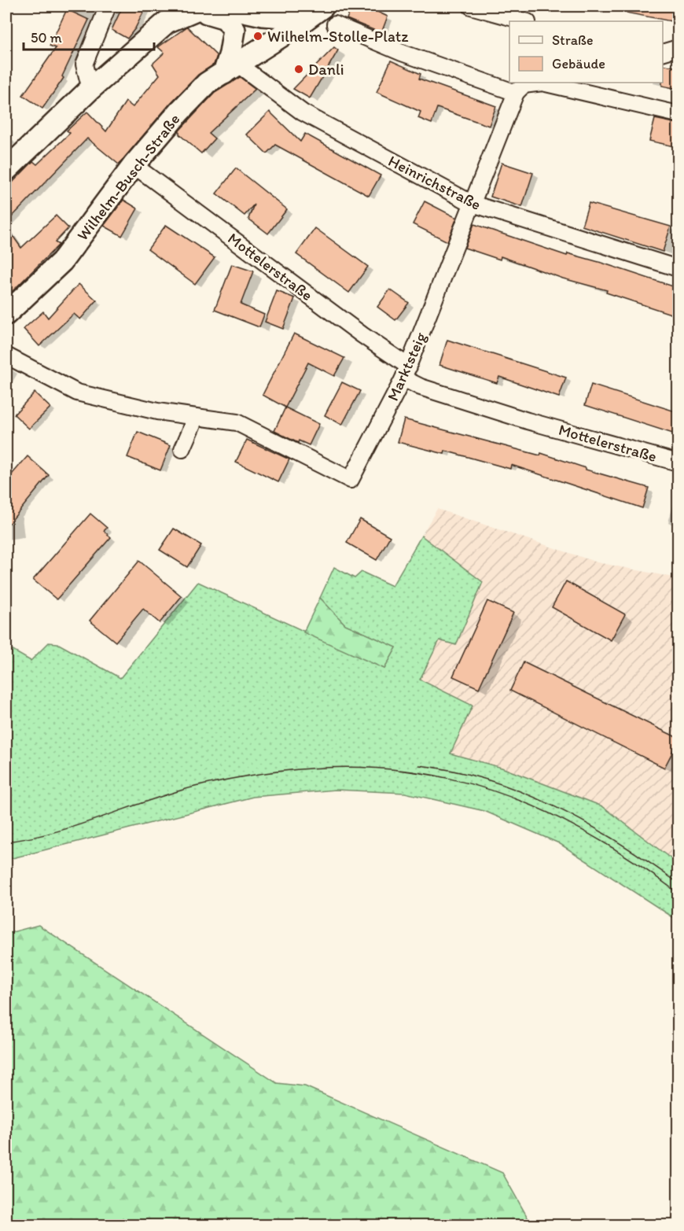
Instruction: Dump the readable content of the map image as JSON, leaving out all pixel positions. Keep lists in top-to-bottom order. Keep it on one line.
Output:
{"streets":{"main road":["Wilhelm-Busch-Straße"],"street":["Heinrichstraße","Mottelerstraße","Marktsteig"]},"crossings":[["Wilhelm-Busch-Straße","Heinrichstraße"],["Wilhelm-Busch-Straße","Mottelerstraße"],["Heinrichstraße","Marktsteig"],["Mottelerstraße","Marktsteig"]],"places":["Wilhelm-Stolle-Platz","Danli"],"legend":["Straße","Gebäude"],"scale_bar":"50 m"}
